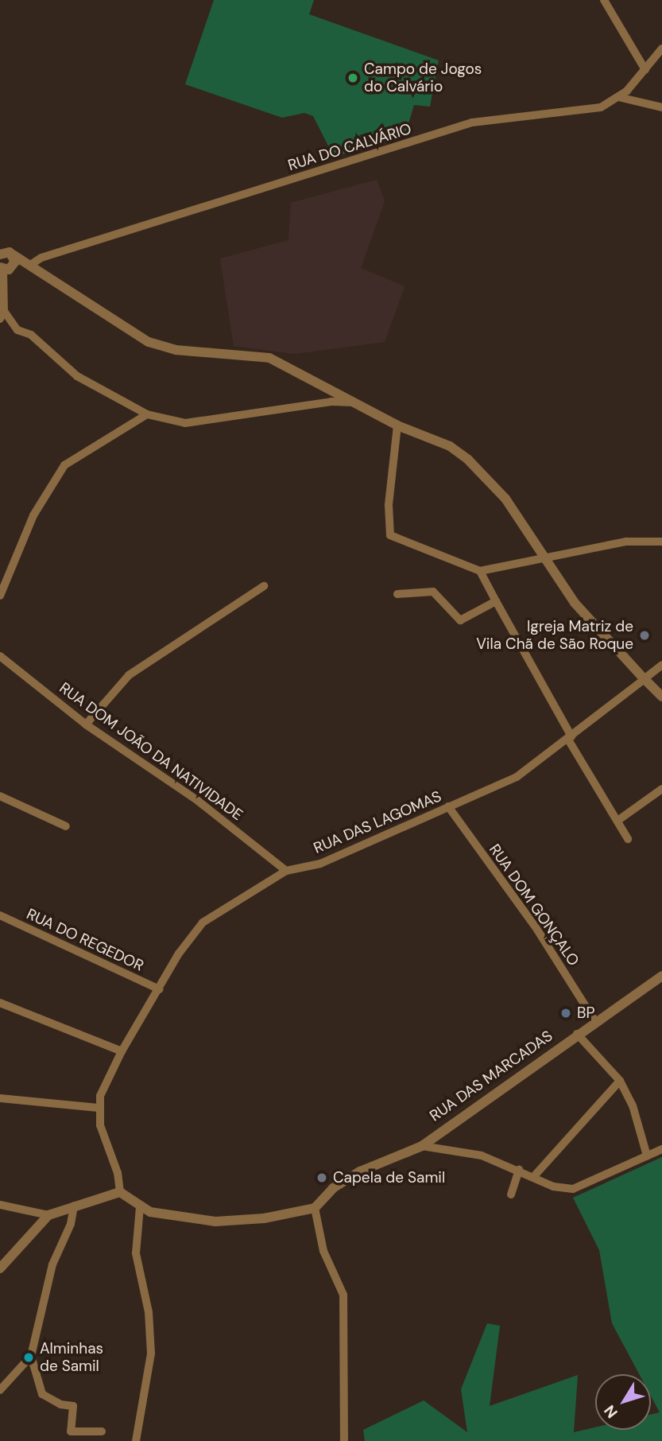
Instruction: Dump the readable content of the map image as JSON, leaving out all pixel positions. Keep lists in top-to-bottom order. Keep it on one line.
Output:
{"streets":{"street":["RUA DO CALVÁRIO","RUA DOM JOÃO DA NATIVIDADE","RUA DAS LAGOMAS","RUA DOM GONÇALO","RUA DO REGEDOR","RUA DAS MARCADAS"]},"crossings":[["RUA DOM JOÃO DA NATIVIDADE","RUA DAS LAGOMAS"],["RUA DAS LAGOMAS","RUA DOM GONÇALO"],["RUA DAS LAGOMAS","RUA DO REGEDOR"],["RUA DOM GONÇALO","RUA DAS MARCADAS"]],"places":["Campo de Jogos do Calvário","Igreja Matriz de Vila Chã de São Roque","BP","Capela de Samil","Alminhas de Samil"],"north":"bottom left"}
